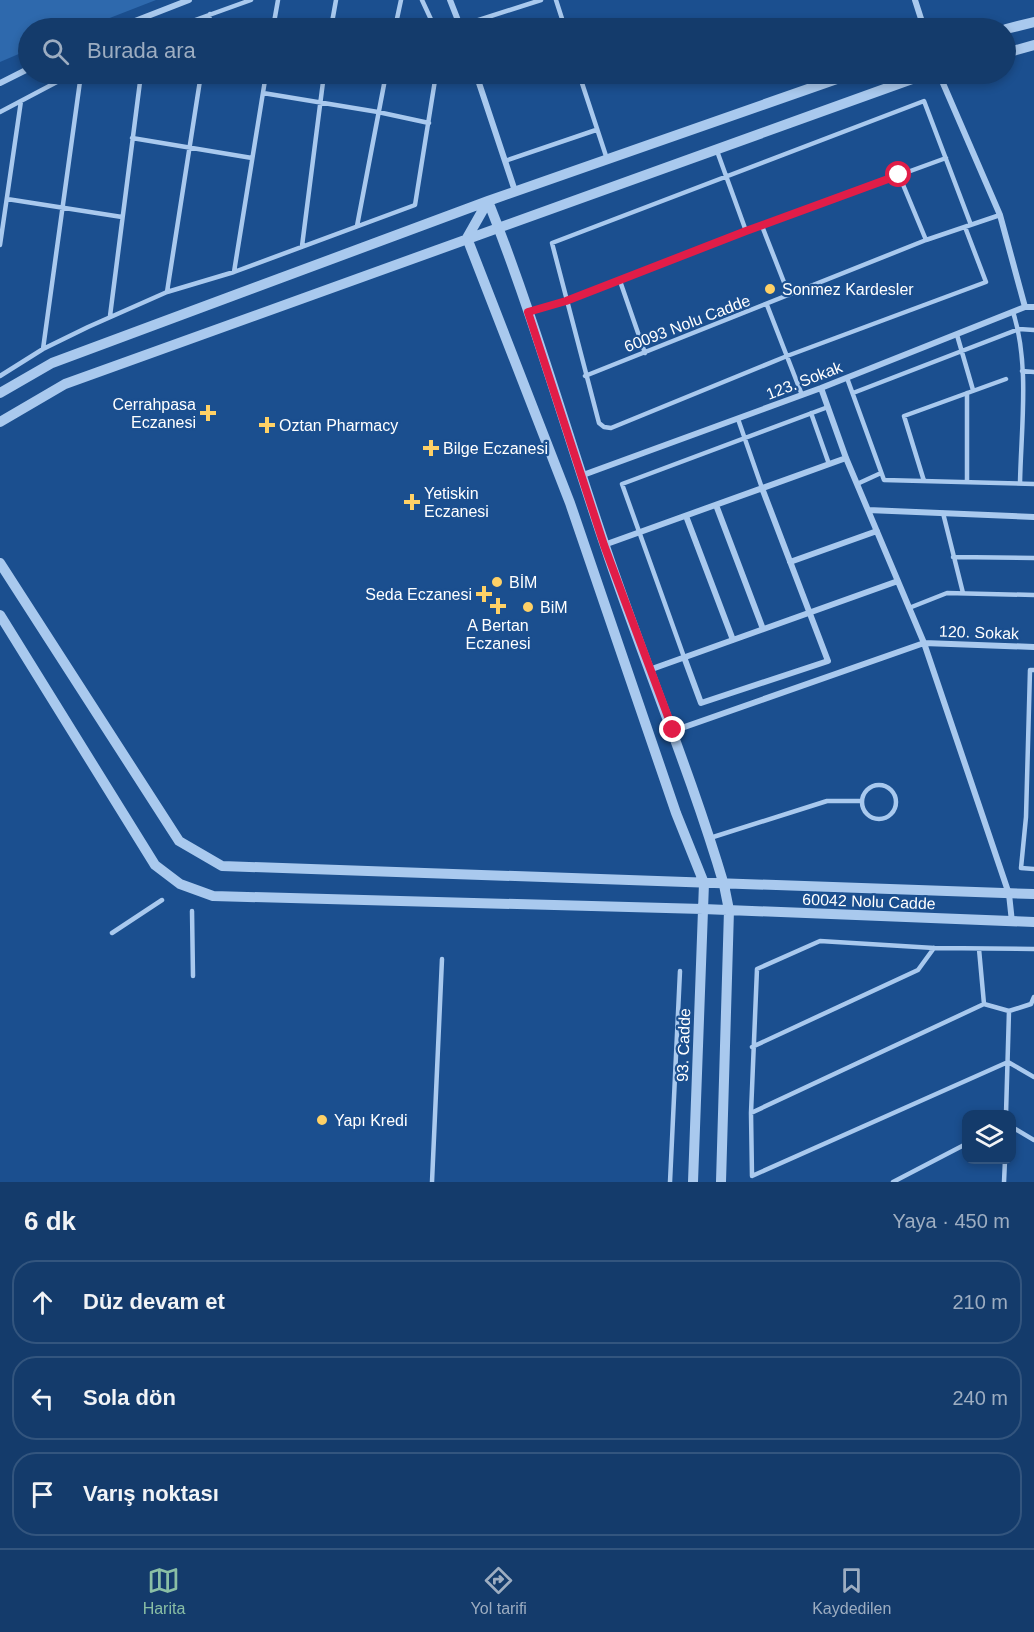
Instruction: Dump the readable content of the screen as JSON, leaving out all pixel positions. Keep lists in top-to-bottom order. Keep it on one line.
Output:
{"streets":{"street":["123. Sokak","120. Sokak","60042 Nolu Cadde","93. Cadde"],"lane":["60093 Nolu Cadde"]},"crossings":[["60042 Nolu Cadde","93. Cadde"]],"places":{"other":["Sonmez Kardesler","BİM","BiM","Yapı Kredi"],"health":["Cerrahpasa Eczanesi","Oztan Pharmacy","Bilge Eczanesi","Yetiskin Eczanesi","Seda Eczanesi","A Bertan Eczanesi"]},"page":{"search":"Burada ara","heading":["6 dk","Yaya · 450 m"],"list":[["Düz devam et","210 m"],["Sola dön","240 m"],"Varış noktası"],"nav":["Harita","Yol tarifi","Kaydedilen"]}}
